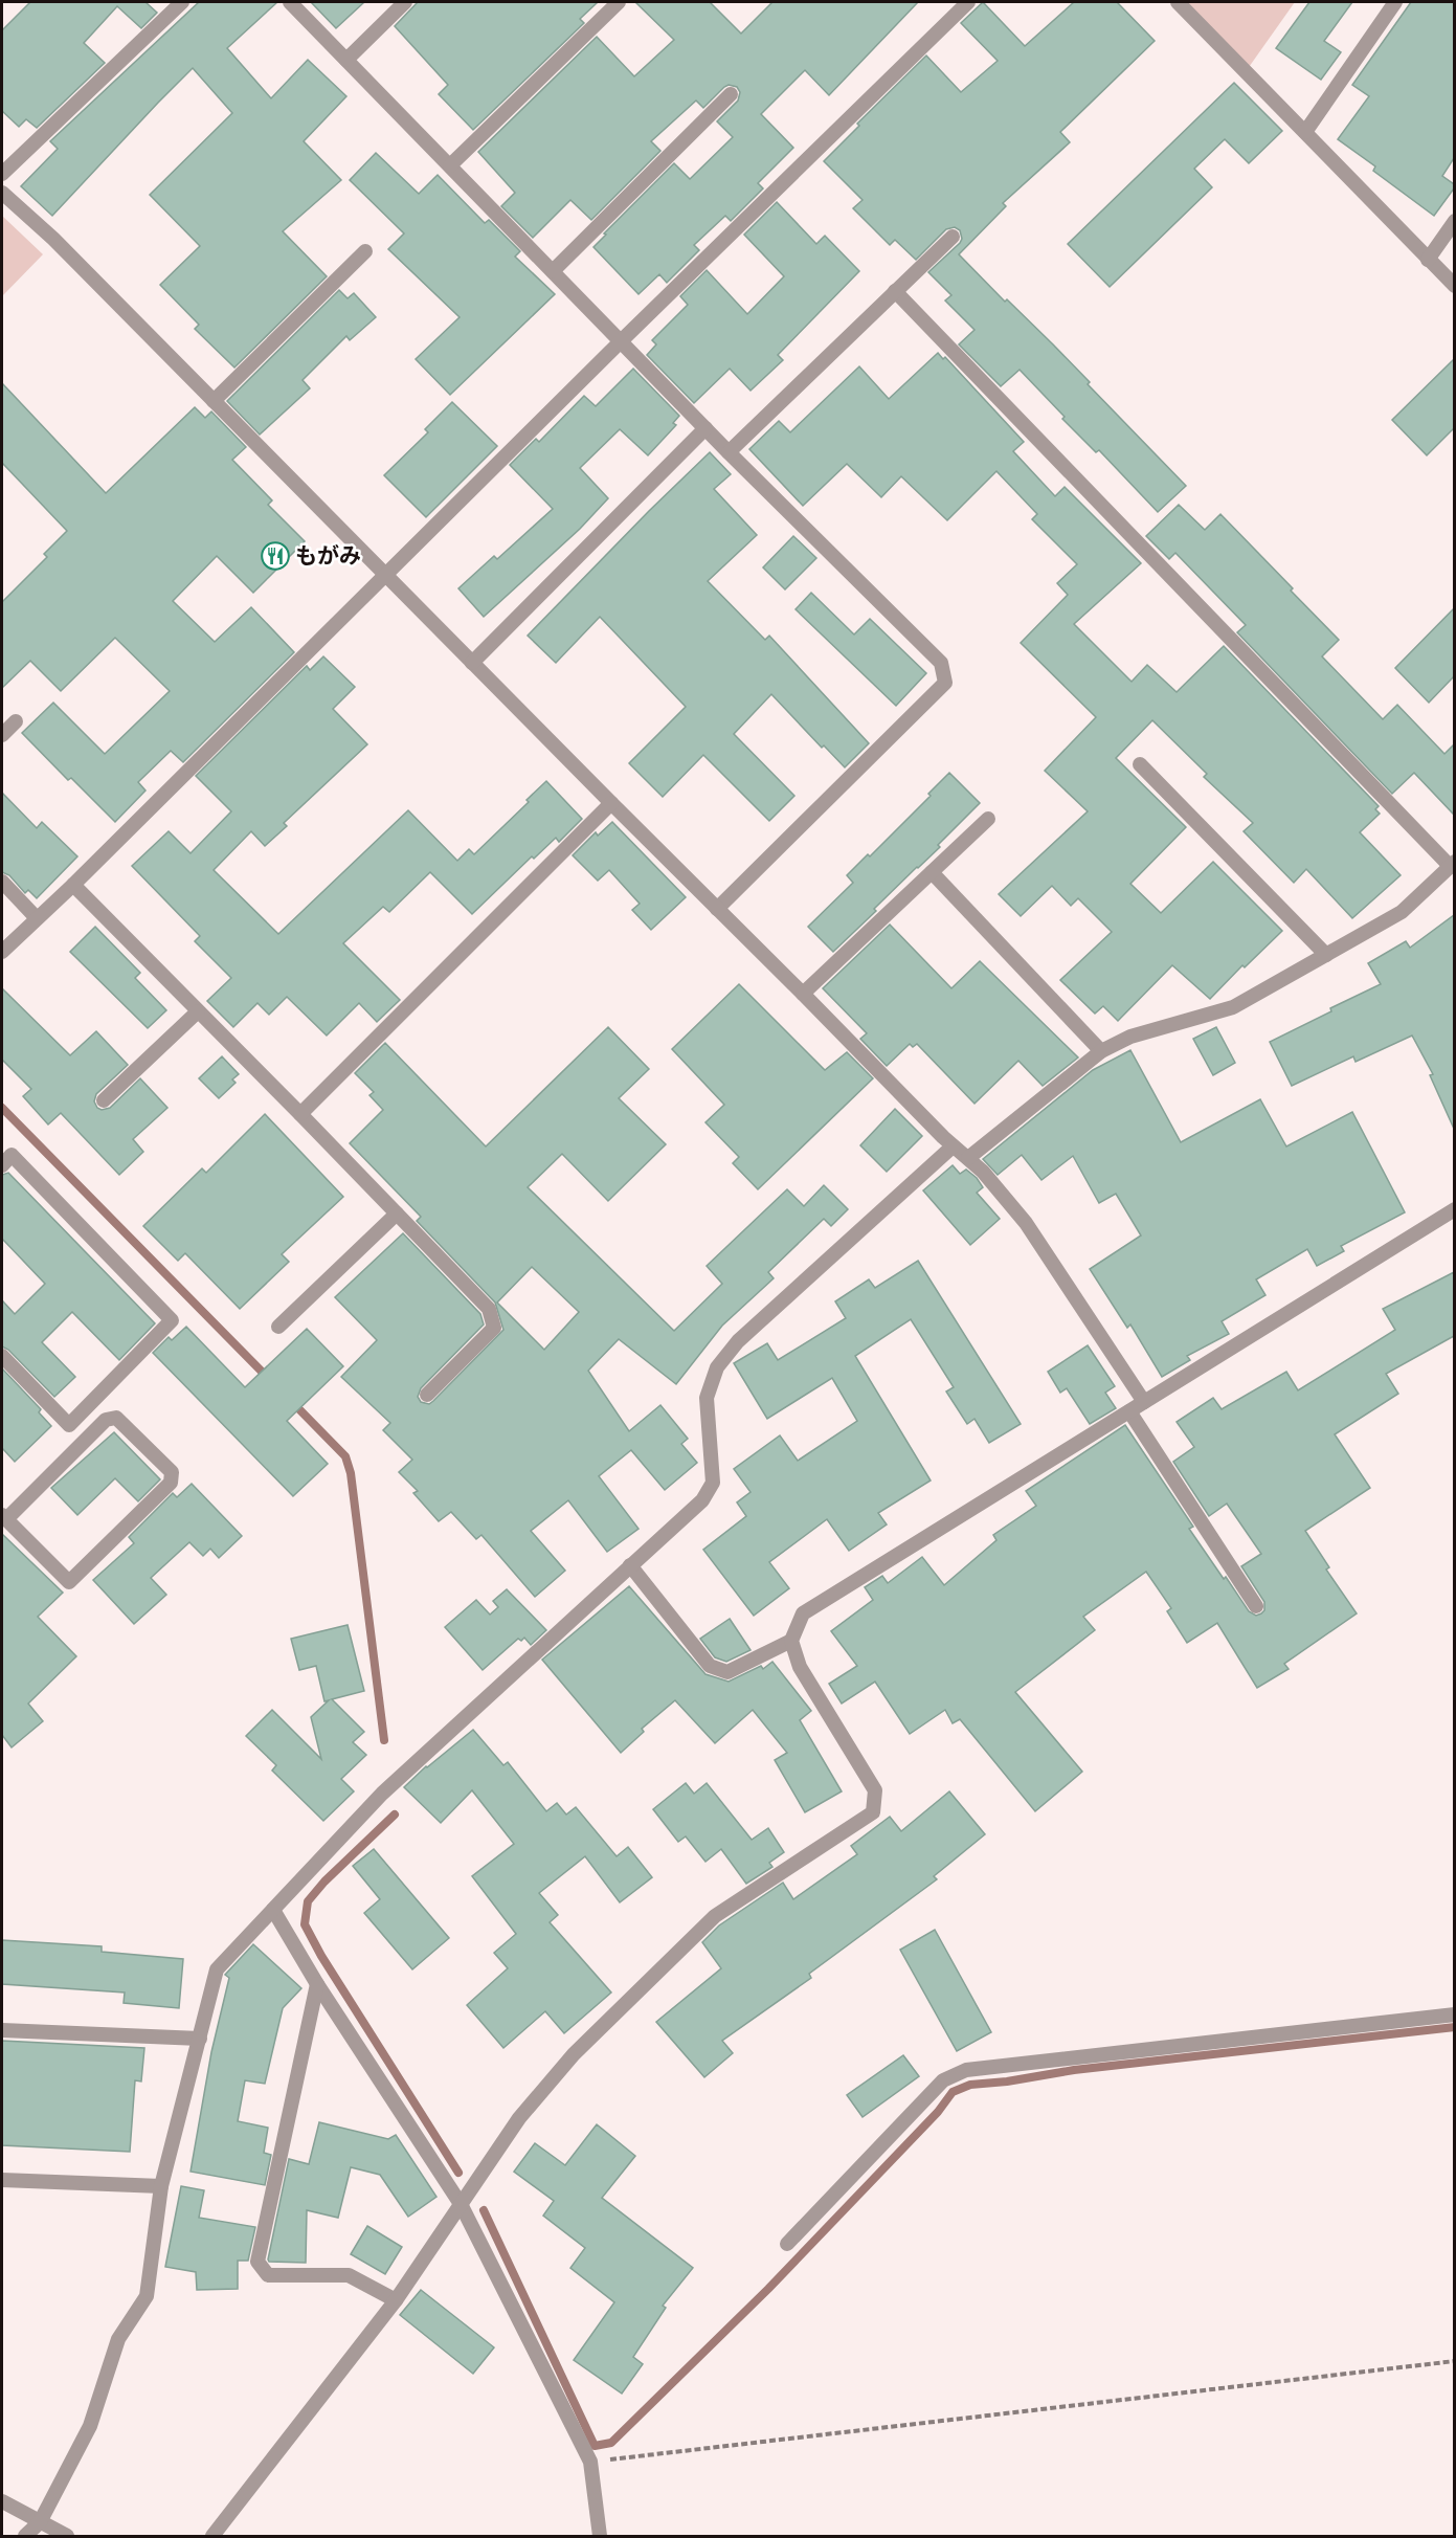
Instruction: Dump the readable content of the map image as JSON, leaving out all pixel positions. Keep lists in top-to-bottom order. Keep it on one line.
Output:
{"places":{"restaurant":["もがみ"]}}
